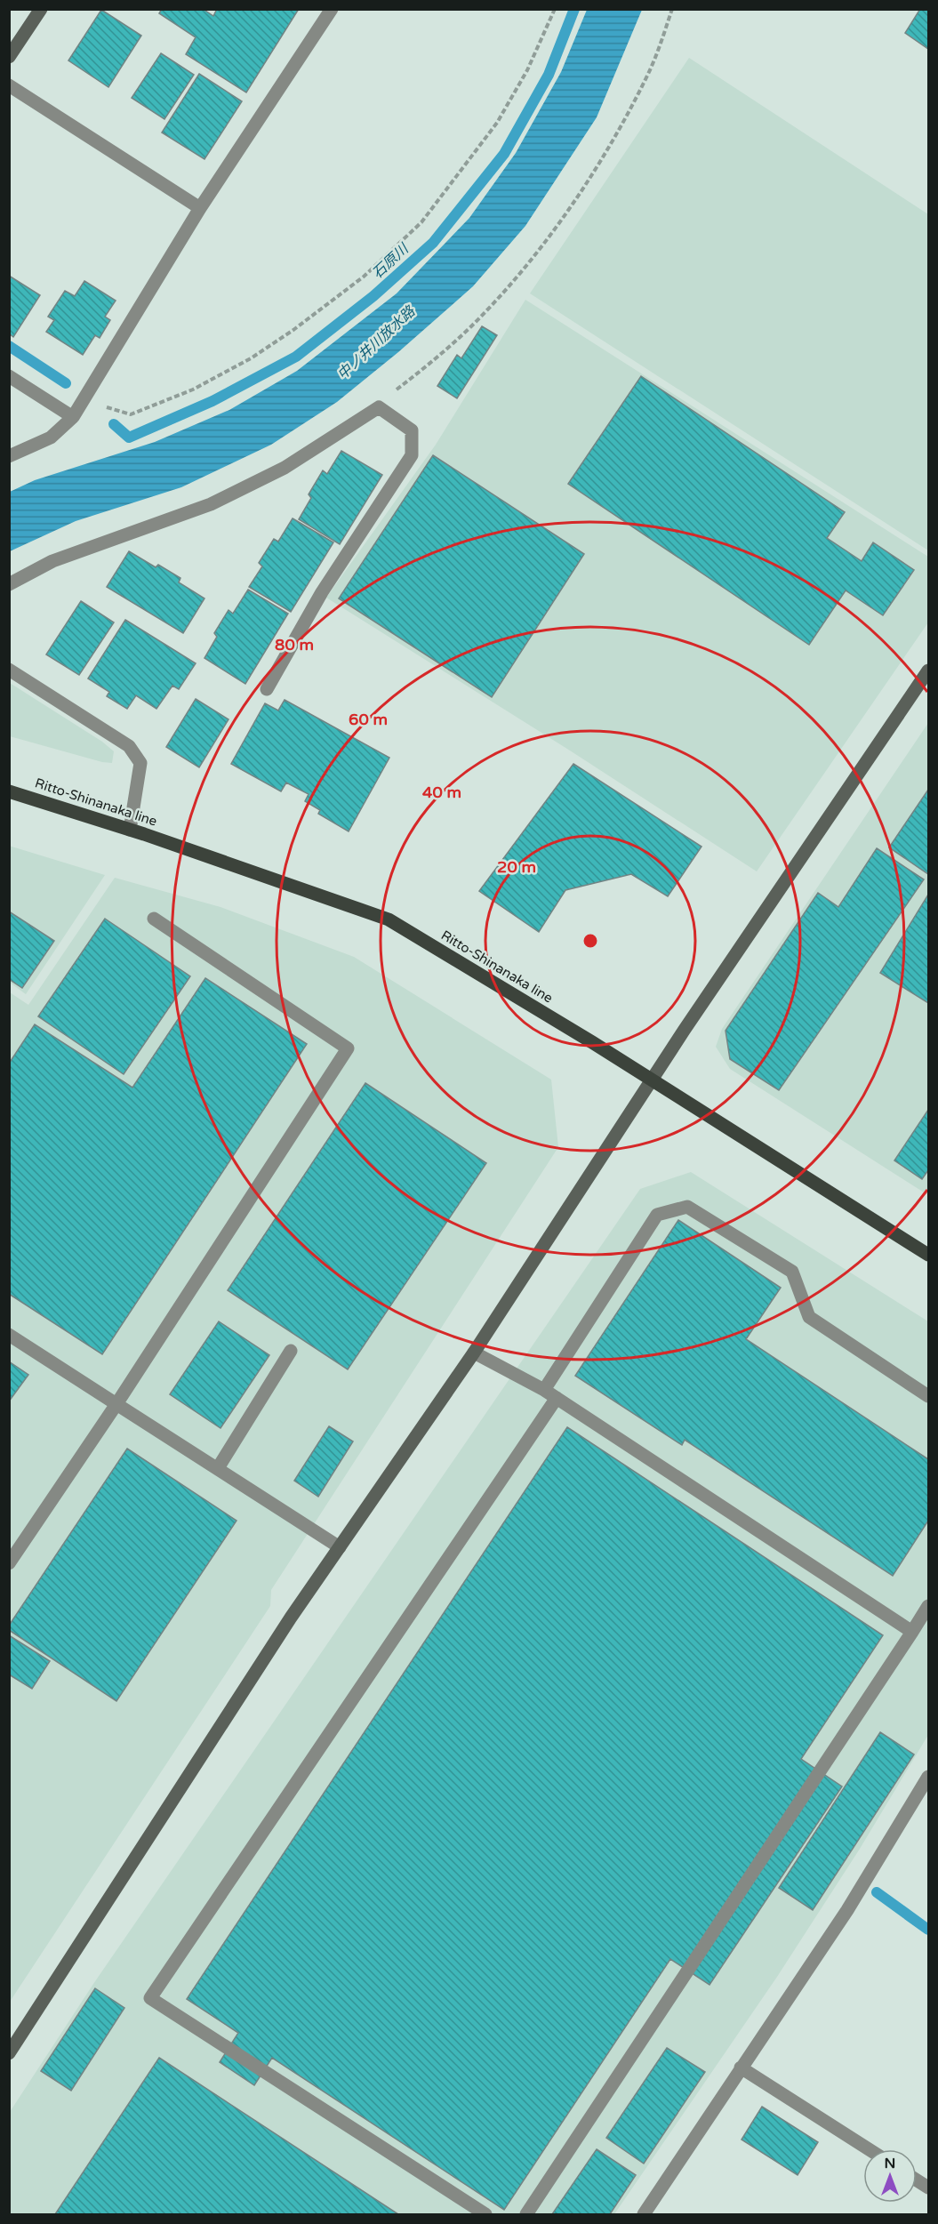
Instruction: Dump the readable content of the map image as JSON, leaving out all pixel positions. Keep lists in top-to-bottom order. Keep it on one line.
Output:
{"streets":{"main road":["Ritto-Shinanaka line"]},"water":["石原川","中ノ井川放水路"],"north":"top","rings":["80 m","60 m","40 m","20 m"]}
